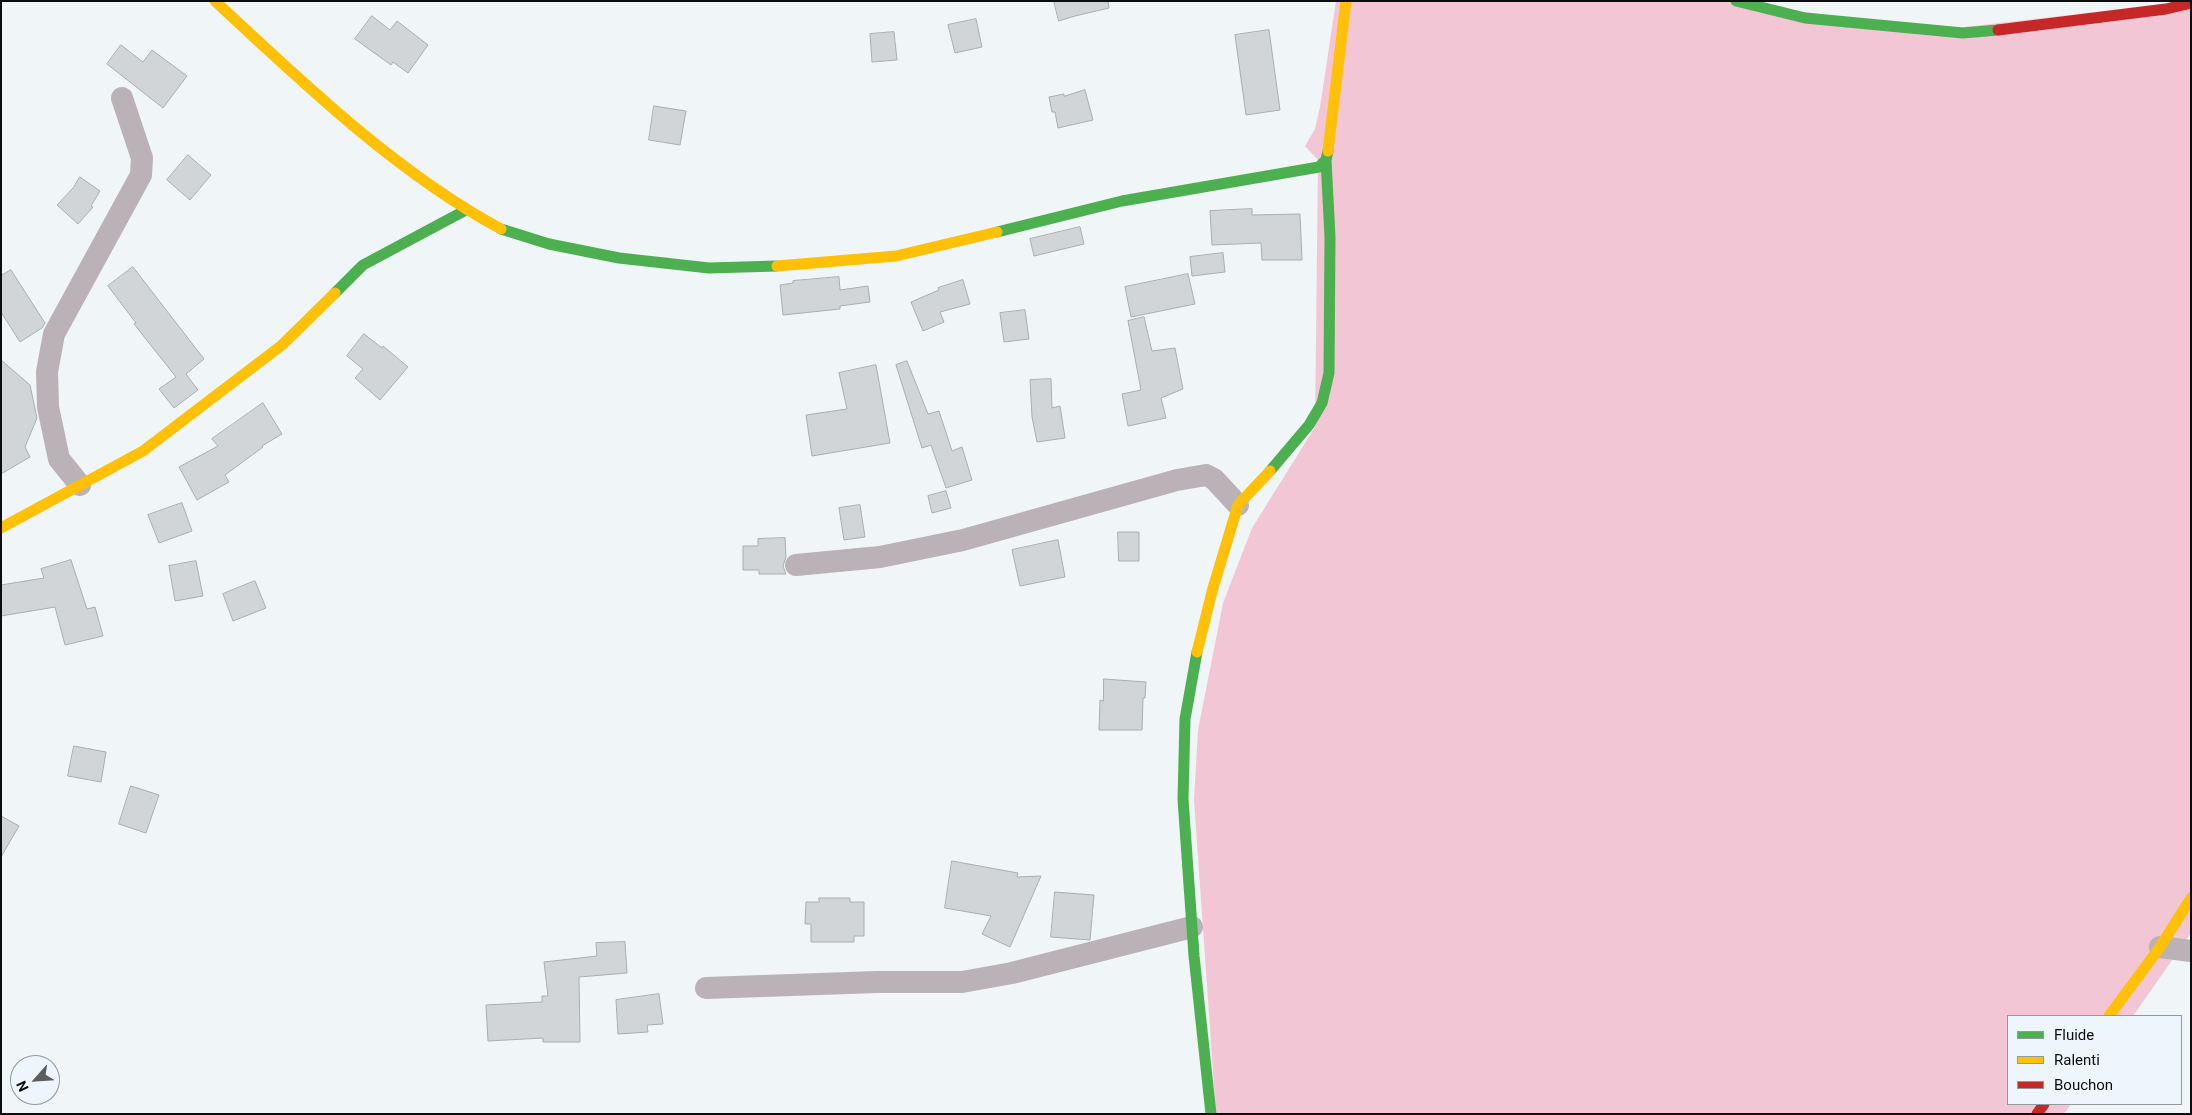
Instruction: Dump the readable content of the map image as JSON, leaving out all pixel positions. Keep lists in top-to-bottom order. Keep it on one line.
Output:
{"legend":["Fluide","Ralenti","Bouchon"],"north":"bottom left"}
